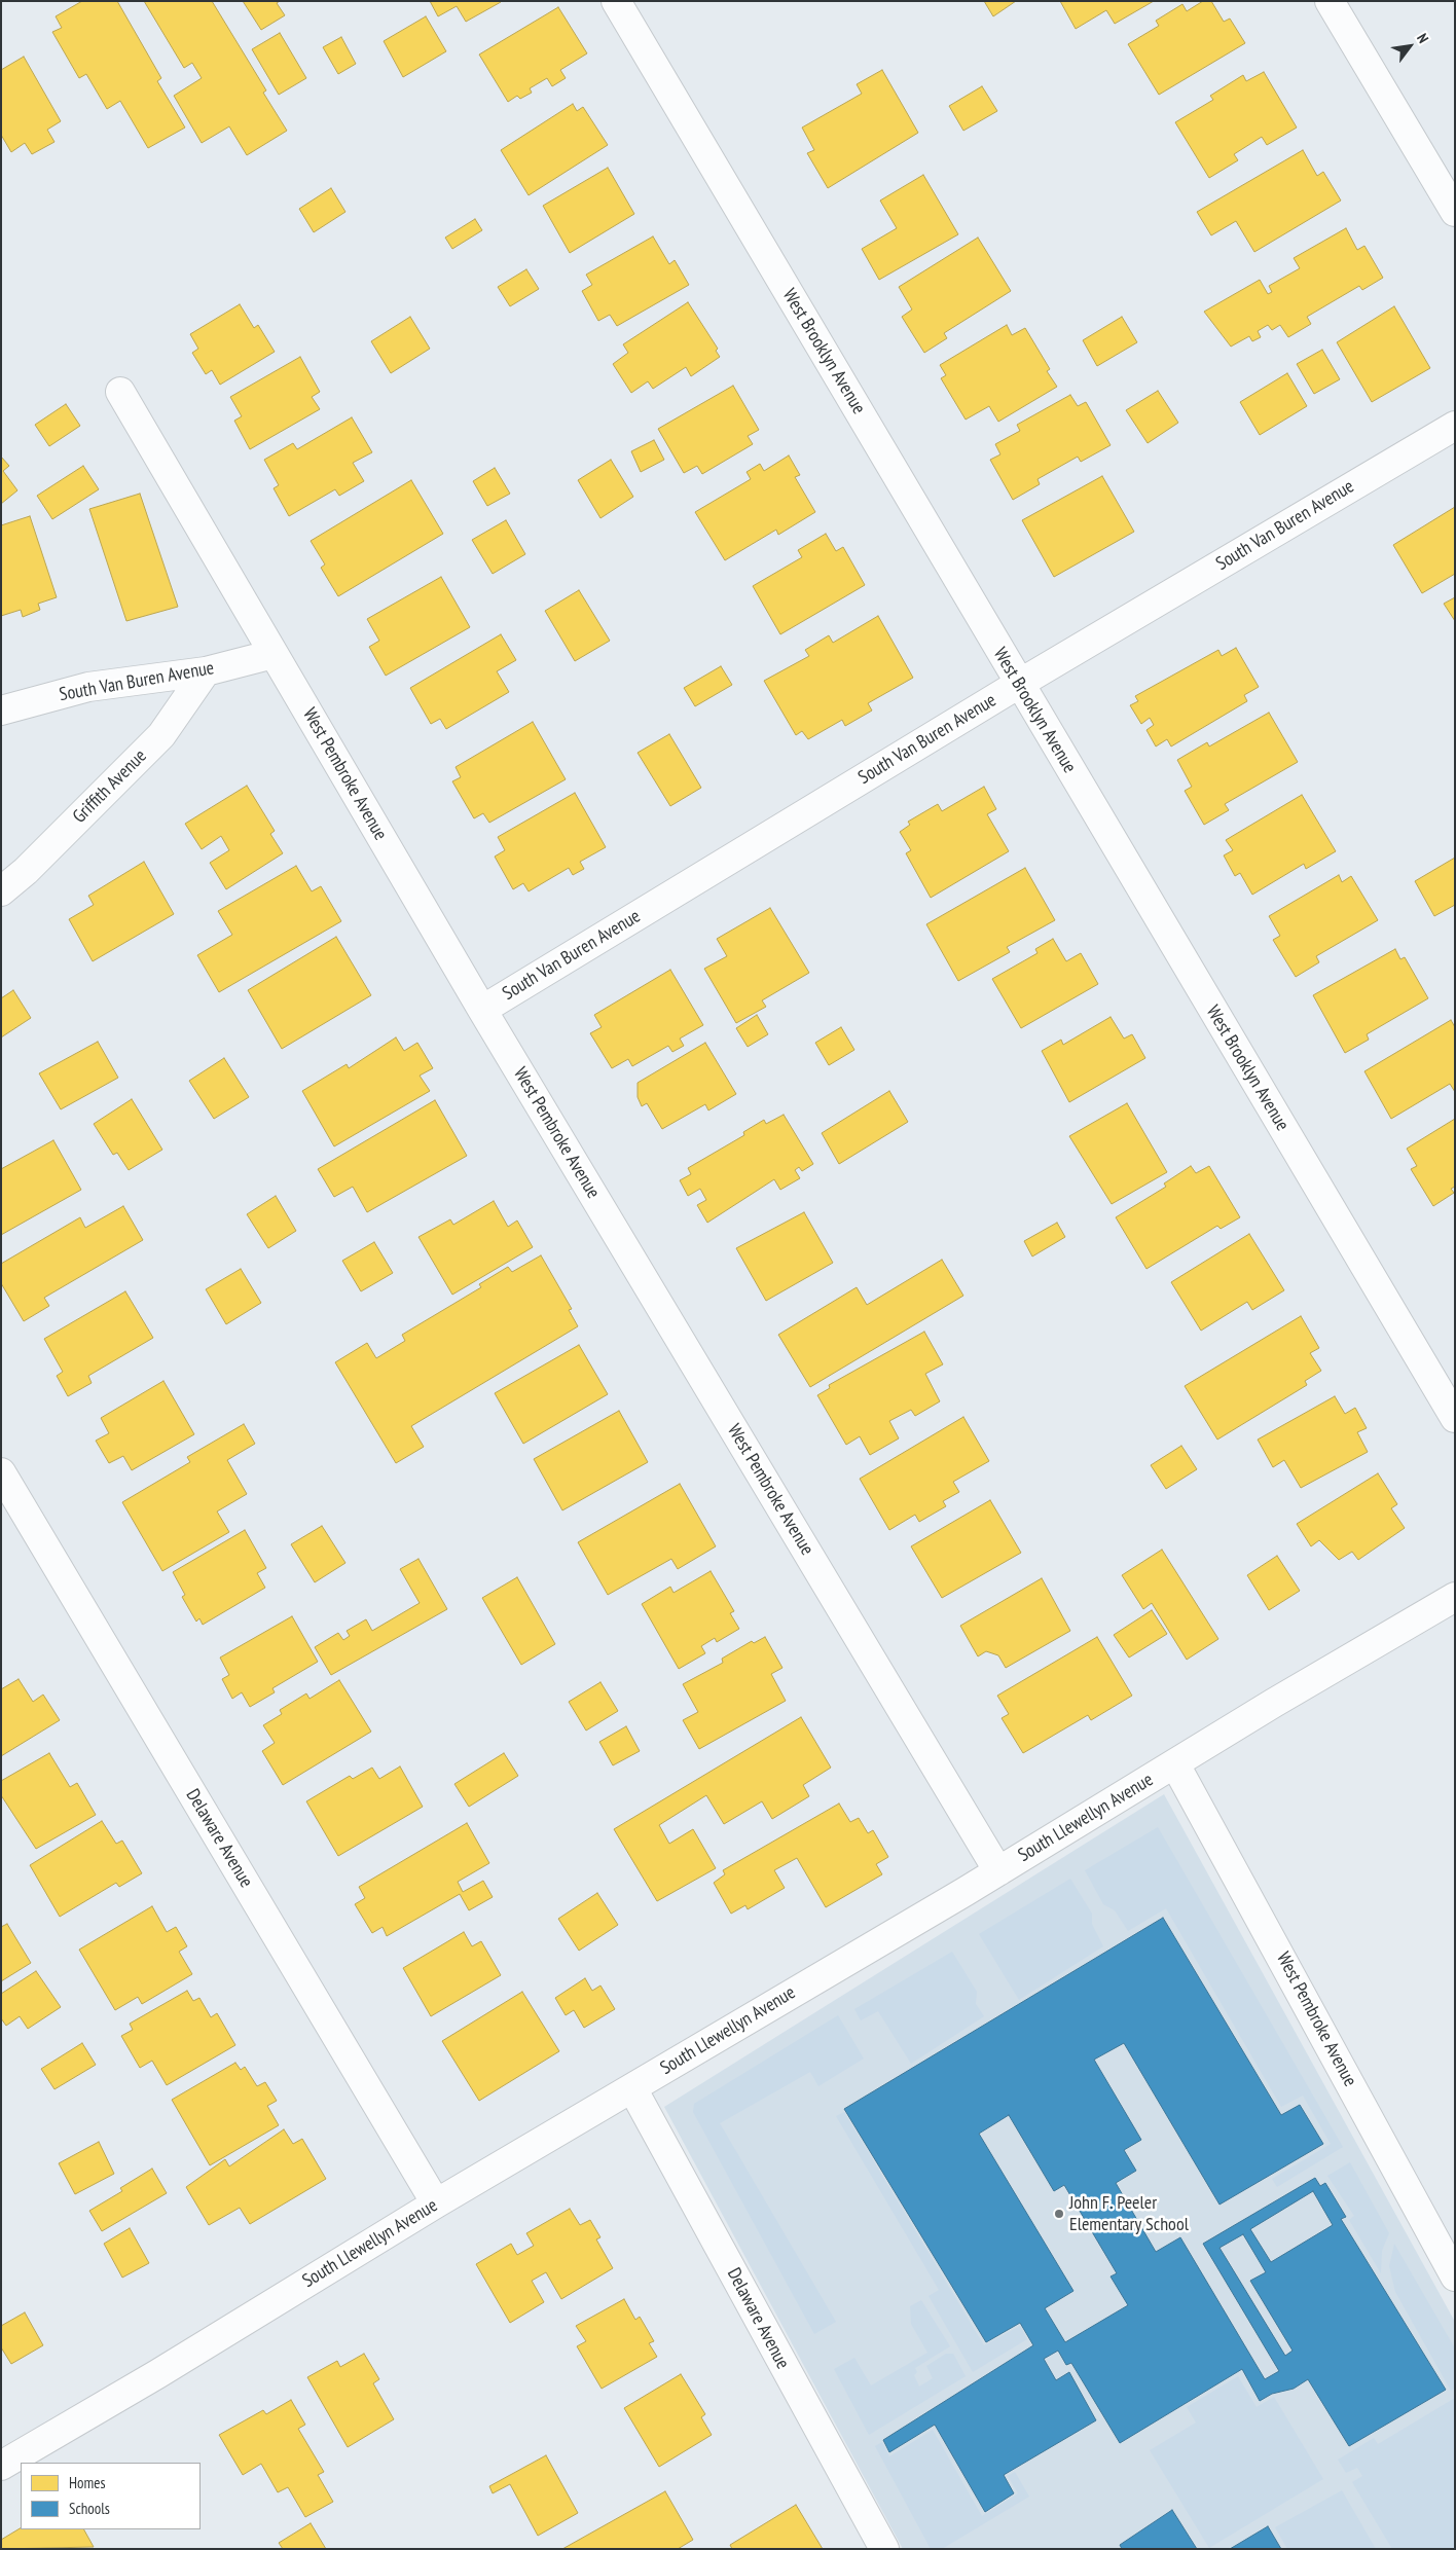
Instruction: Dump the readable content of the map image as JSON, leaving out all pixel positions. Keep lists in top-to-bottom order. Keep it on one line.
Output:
{"streets":{"street":["West Brooklyn Avenue","South Van Buren Avenue","West Pembroke Avenue","Griffith Avenue","South Llewellyn Avenue","Delaware Avenue"]},"crossings":[["West Brooklyn Avenue","South Van Buren Avenue"],["South Van Buren Avenue","West Pembroke Avenue"],["South Van Buren Avenue","Griffith Avenue"],["West Pembroke Avenue","South Llewellyn Avenue"],["South Llewellyn Avenue","Delaware Avenue"]],"places":["John F. Peeler Elementary School"],"legend":["Homes","Schools"],"north":"top right"}
